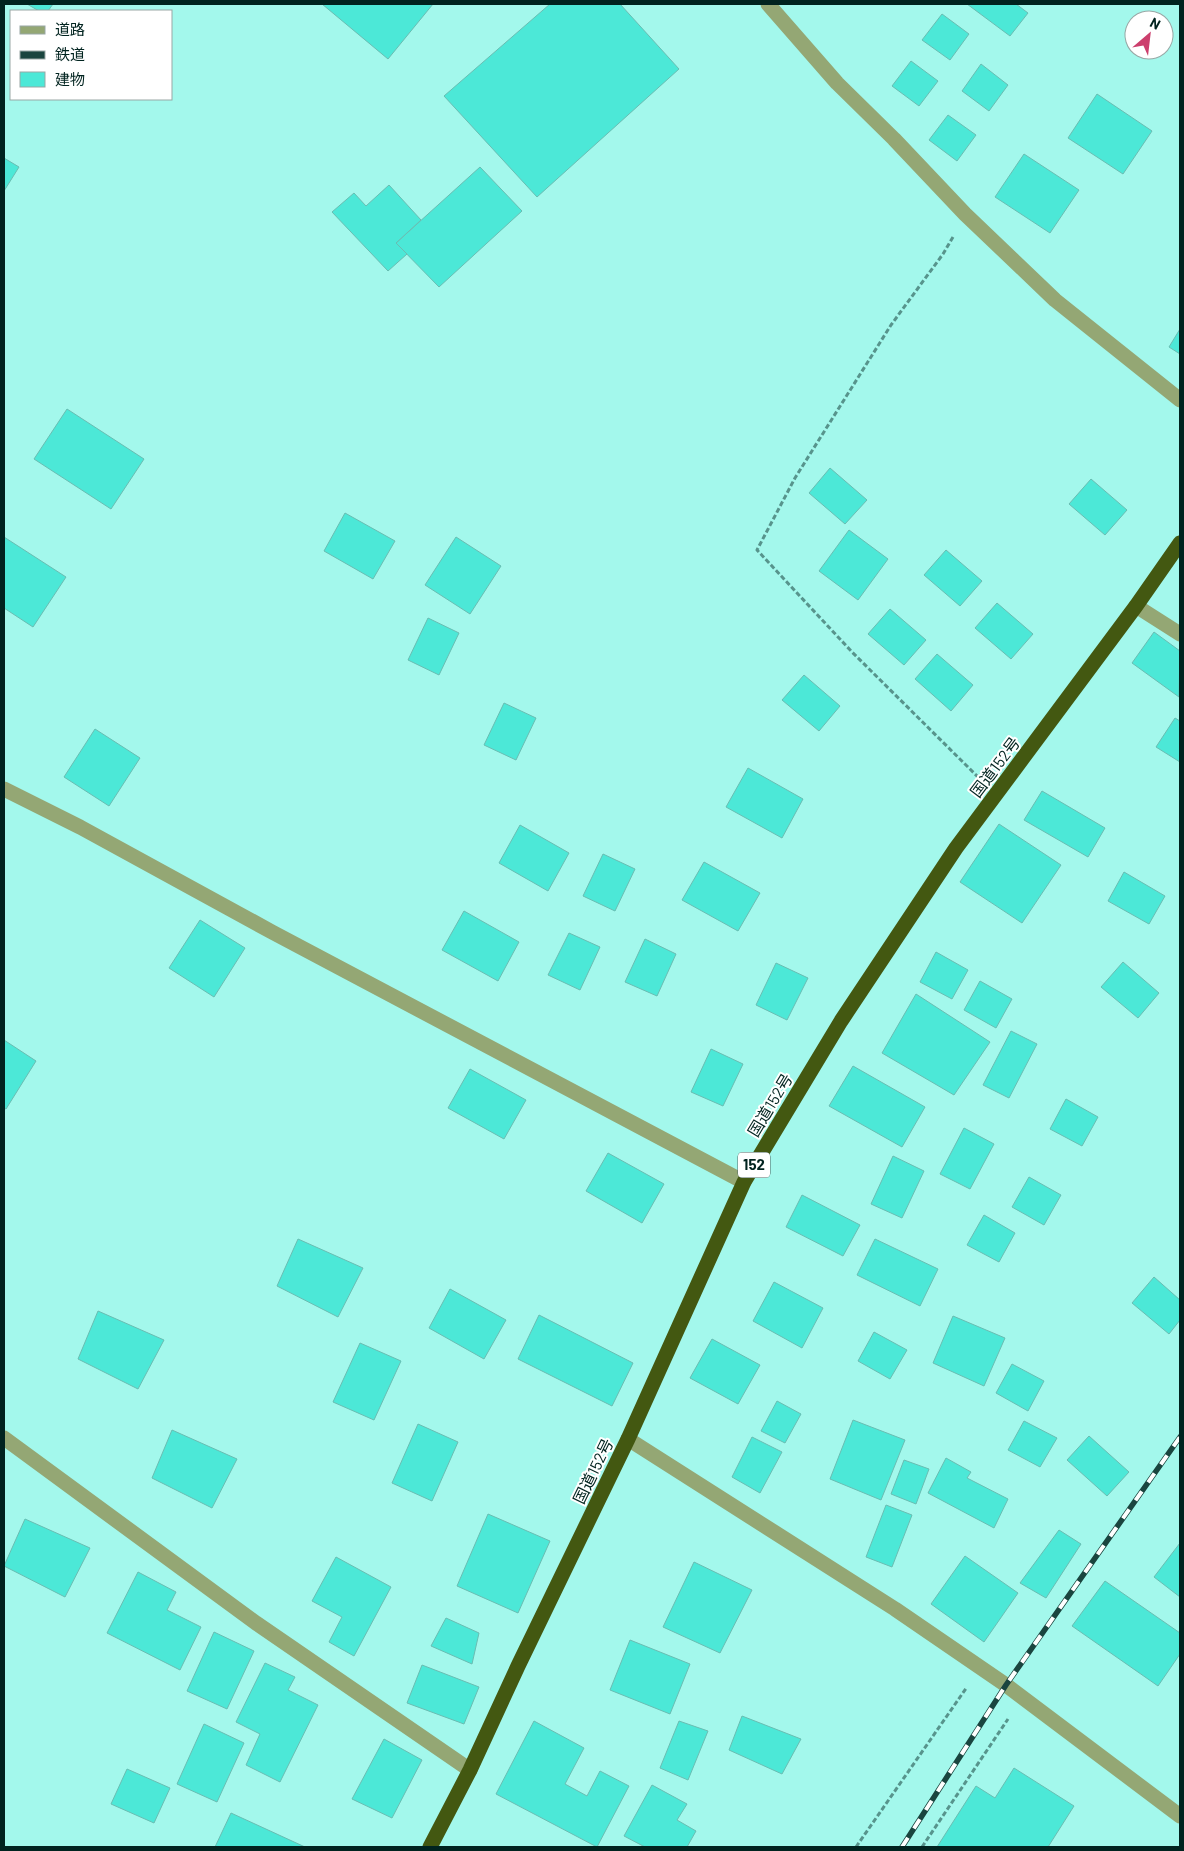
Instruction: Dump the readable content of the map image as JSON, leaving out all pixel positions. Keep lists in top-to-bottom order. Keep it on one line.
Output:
{"streets":{"highway":["国道152号","152"]},"legend":["道路","鉄道","建物"],"north":"top right"}
